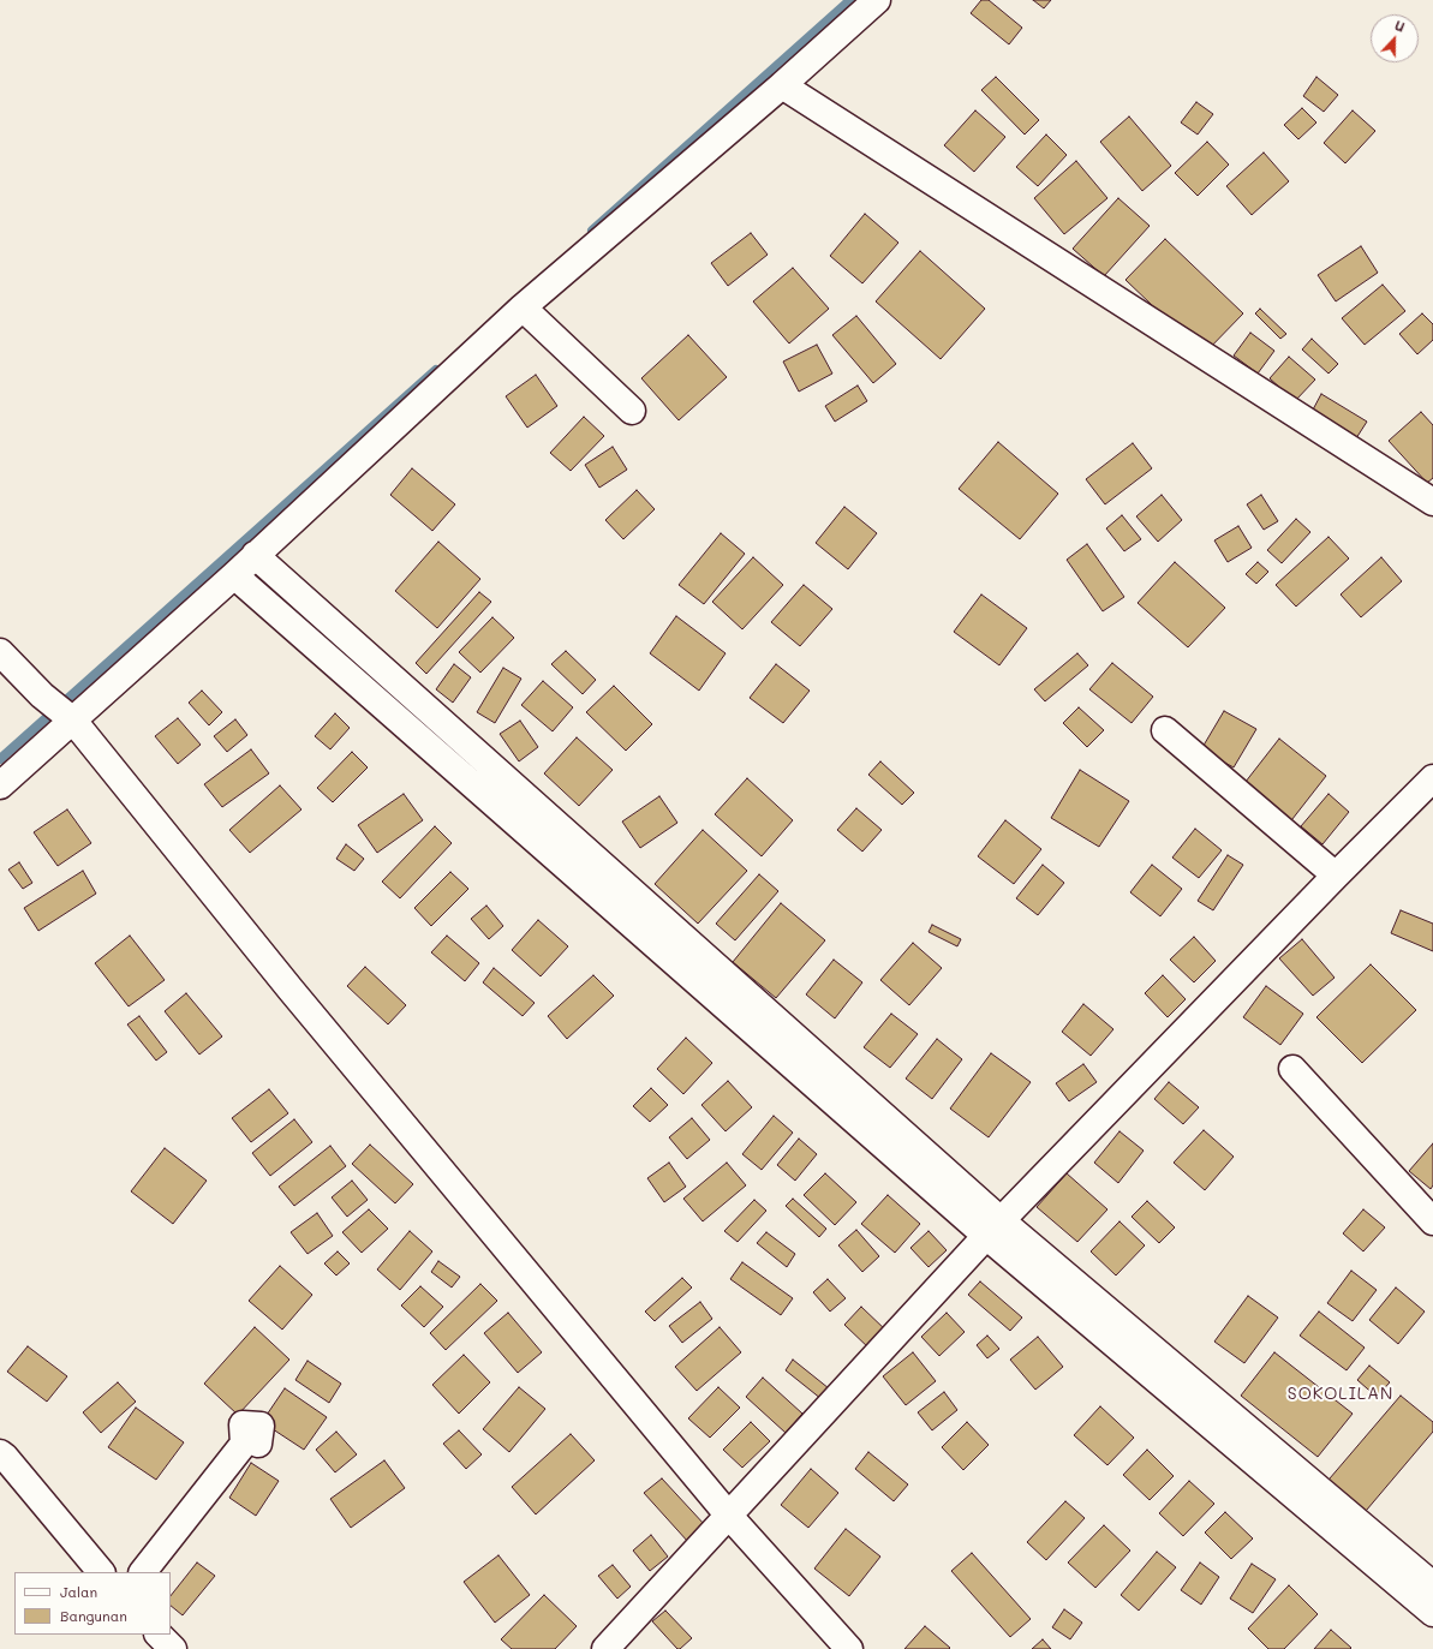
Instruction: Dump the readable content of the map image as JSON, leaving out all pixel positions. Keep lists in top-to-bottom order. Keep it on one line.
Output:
{"districts":["SOKOLILAN"],"legend":["Jalan","Bangunan"],"north":"top"}
